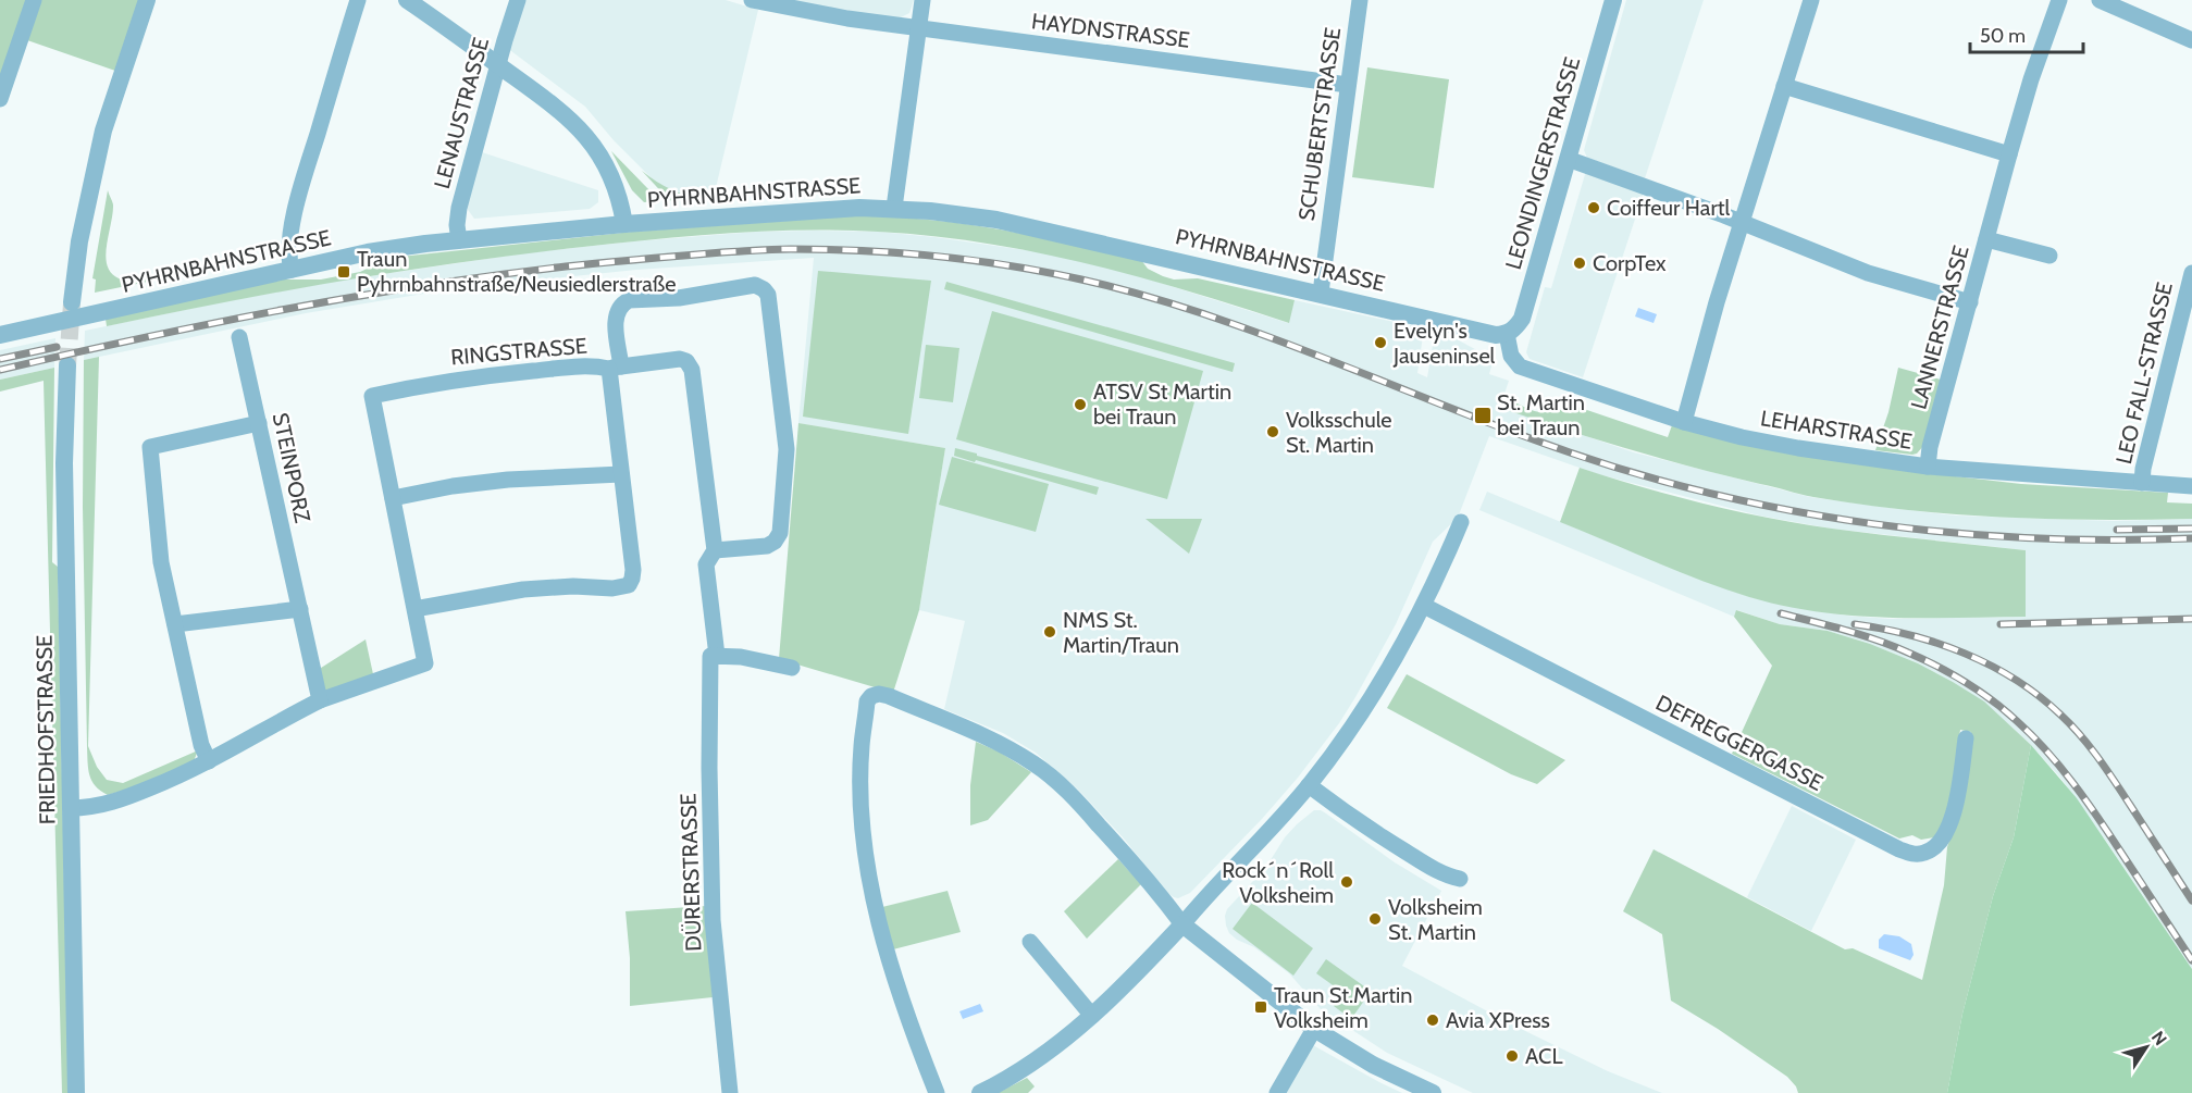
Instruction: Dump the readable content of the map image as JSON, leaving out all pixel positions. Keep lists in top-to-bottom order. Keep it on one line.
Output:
{"streets":{"street":["HAYDNSTRASSE","LENAUSTRASSE","SCHUBERTSTRASSE","LEONDINGERSTRASSE","PYHRNBAHNSTRASSE","LANNERSTRASSE","RINGSTRASSE","LEO FALL-STRASSE","LEHARSTRASSE","STEINPORZ","FRIEDHOFSTRASSE","DEFREGGERGASSE","DÜRERSTRASSE"]},"crossings":[["HAYDNSTRASSE","SCHUBERTSTRASSE"],["LENAUSTRASSE","PYHRNBAHNSTRASSE"],["SCHUBERTSTRASSE","PYHRNBAHNSTRASSE"],["LEONDINGERSTRASSE","PYHRNBAHNSTRASSE"],["LEONDINGERSTRASSE","LEHARSTRASSE"],["PYHRNBAHNSTRASSE","LEHARSTRASSE"],["LANNERSTRASSE","LEHARSTRASSE"],["RINGSTRASSE","STEINPORZ"],["RINGSTRASSE","DÜRERSTRASSE"],["LEO FALL-STRASSE","LEHARSTRASSE"]],"places":{"other":["Coiffeur Hartl","CorpTex","Evelyn's Jauseninsel","ATSV St Martin bei Traun","Volksschule St. Martin","NMS St. Martin/Traun","Rock´n´Roll Volksheim","Volksheim St. Martin","Avia XPress","ACL"],"transit":["Traun Pyhrnbahnstraße/Neusiedlerstraße","St. Martin bei Traun","Traun St.Martin Volksheim"]},"scale_bar":"50 m","north":"top right"}
